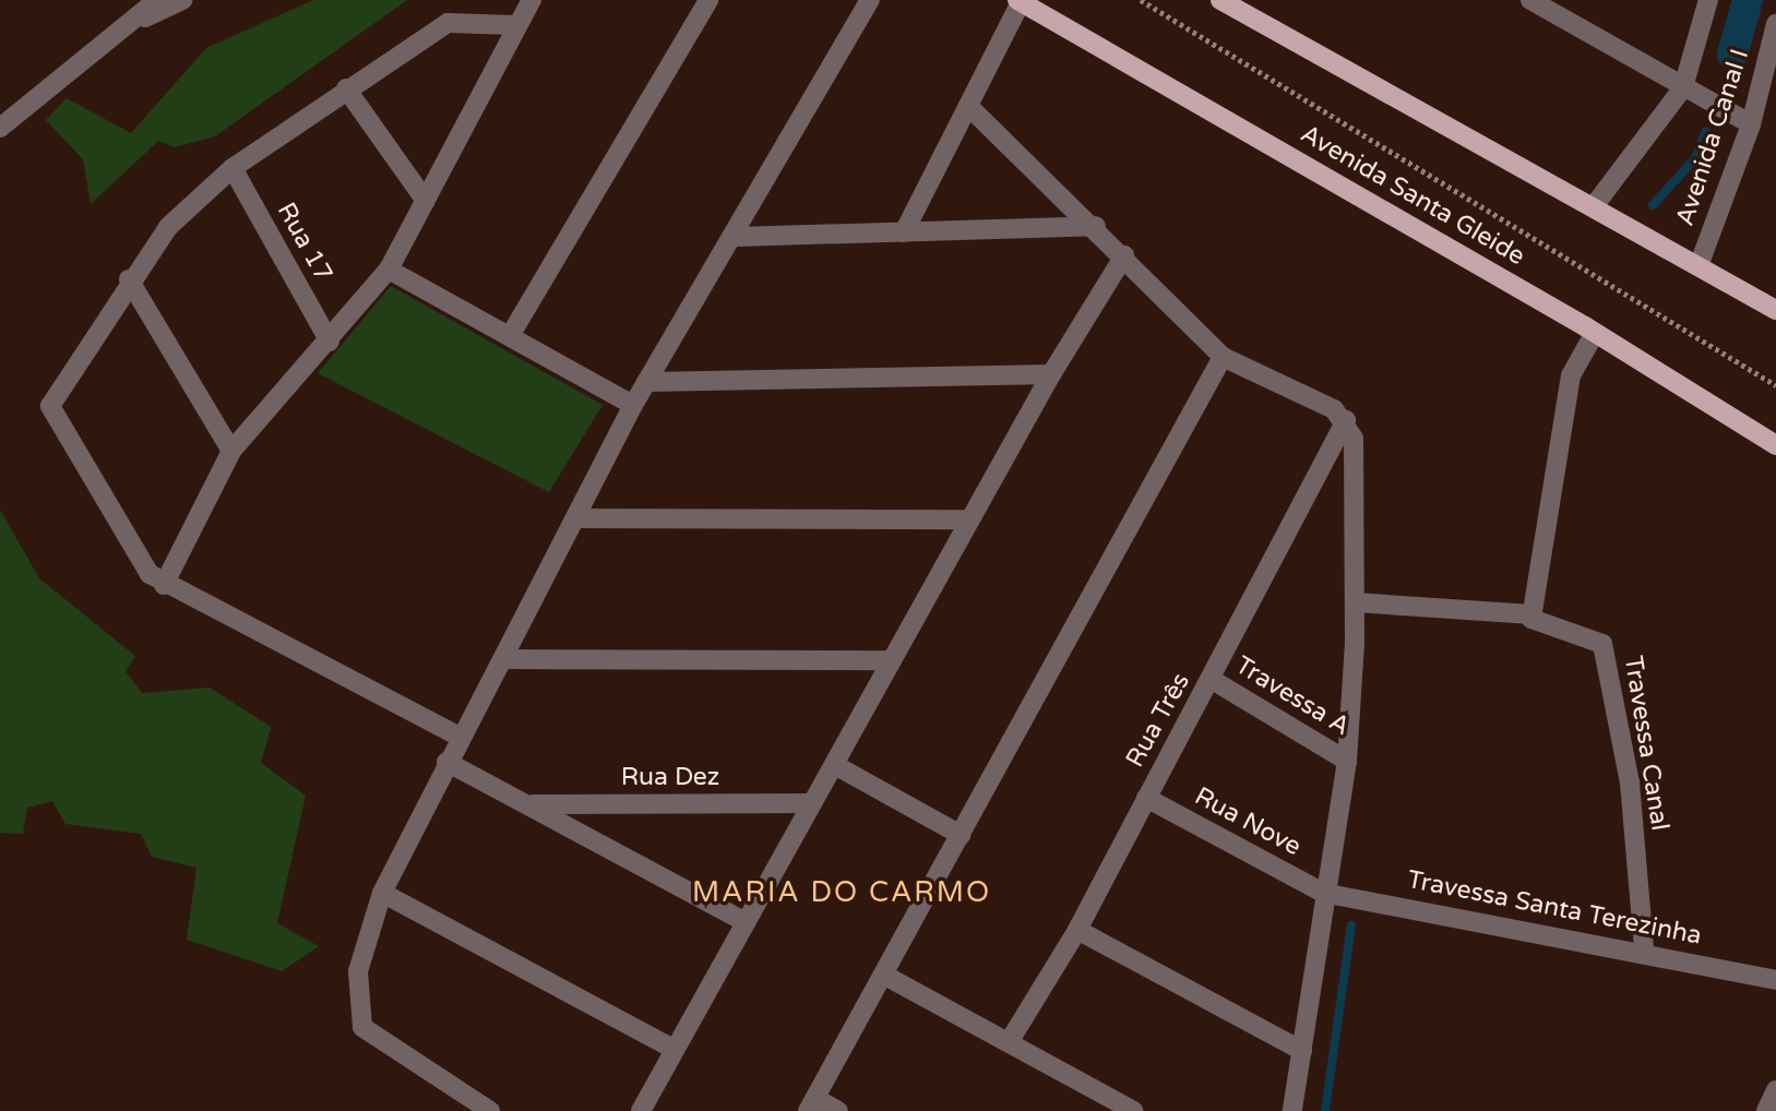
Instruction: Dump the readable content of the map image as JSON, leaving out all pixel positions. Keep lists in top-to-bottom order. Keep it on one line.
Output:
{"streets":{"main road":["Avenida Santa Gleide"],"street":["Avenida Canal I","Rua 17","Travessa A","Rua Três","Travessa Canal","Rua Dez","Rua Nove","Travessa Santa Terezinha"]},"crossings":[["Travessa A","Rua Três"],["Rua Três","Rua Nove"],["Travessa Canal","Travessa Santa Terezinha"],["Rua Nove","Travessa Santa Terezinha"]],"districts":["MARIA DO CARMO"]}
